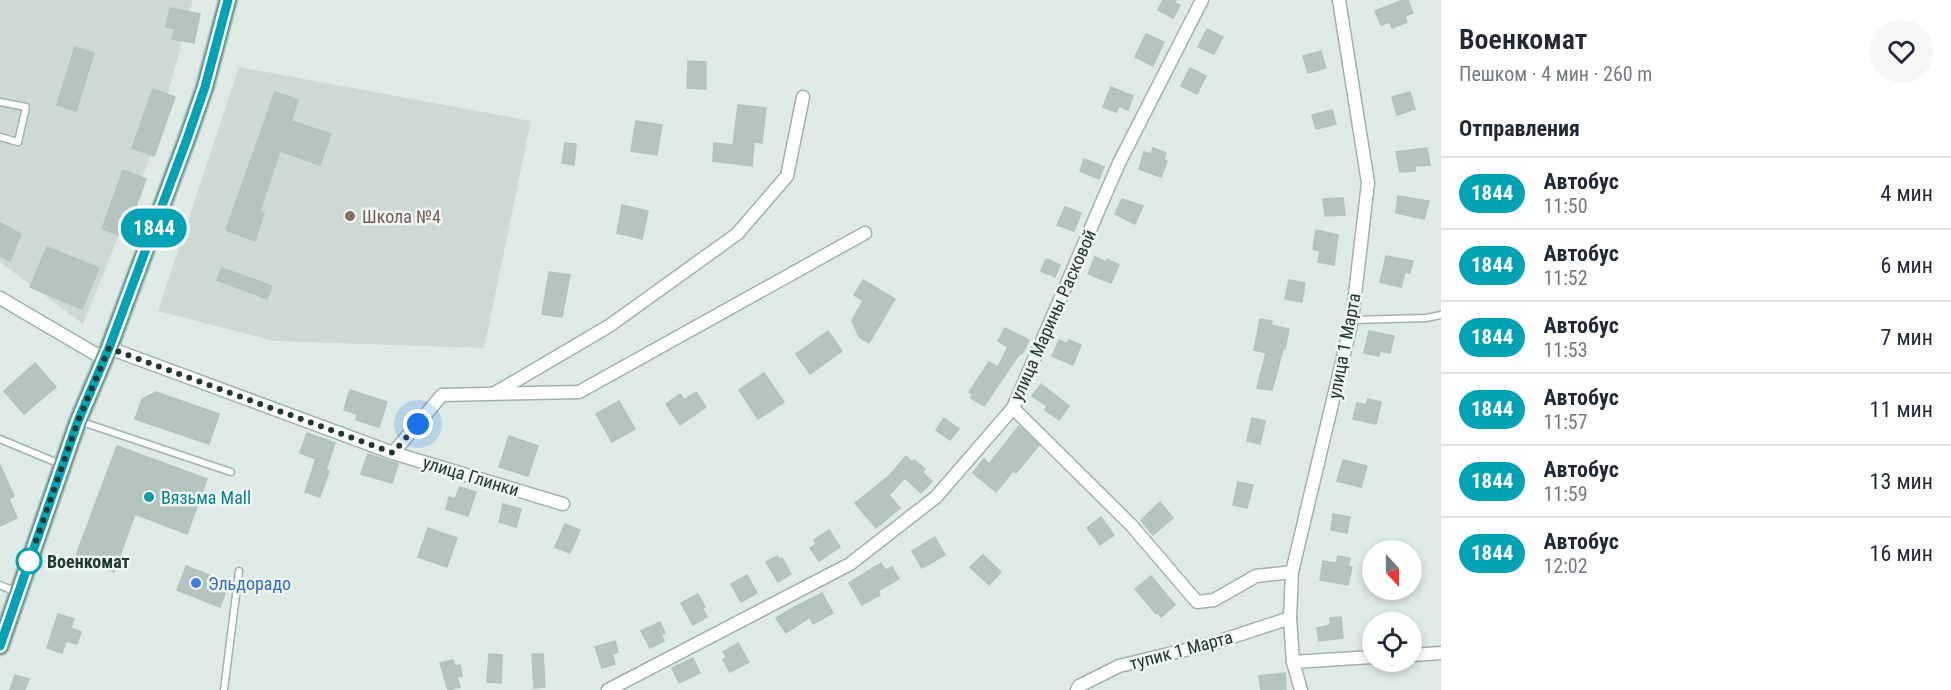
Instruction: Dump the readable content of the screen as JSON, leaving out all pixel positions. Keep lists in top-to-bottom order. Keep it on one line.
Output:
{"streets":{"street":["улица Марины Расковой","улица 1 Марта","улица Глинки","тупик 1 Марта"]},"crossings":[["улица 1 Марта","тупик 1 Марта"]],"places":["Школа №4","Вязьма Mall","Военкомат","Эльдорадо"],"lines":["bus line 1844"],"north":"bottom","page":{"on_map":"1844","heading":[["Военкомат","Пешком · 4 мин · 260 m"],"Отправления"],"list":[{"mark":"1844","name":"Автобус","note":"11:50","value":"4 мин"},{"mark":"1844","name":"Автобус","note":"11:52","value":"6 мин"},{"mark":"1844","name":"Автобус","note":"11:53","value":"7 мин"},{"mark":"1844","name":"Автобус","note":"11:57","value":"11 мин"},{"mark":"1844","name":"Автобус","note":"11:59","value":"13 мин"},{"mark":"1844","name":"Автобус","note":"12:02","value":"16 мин"}]}}
